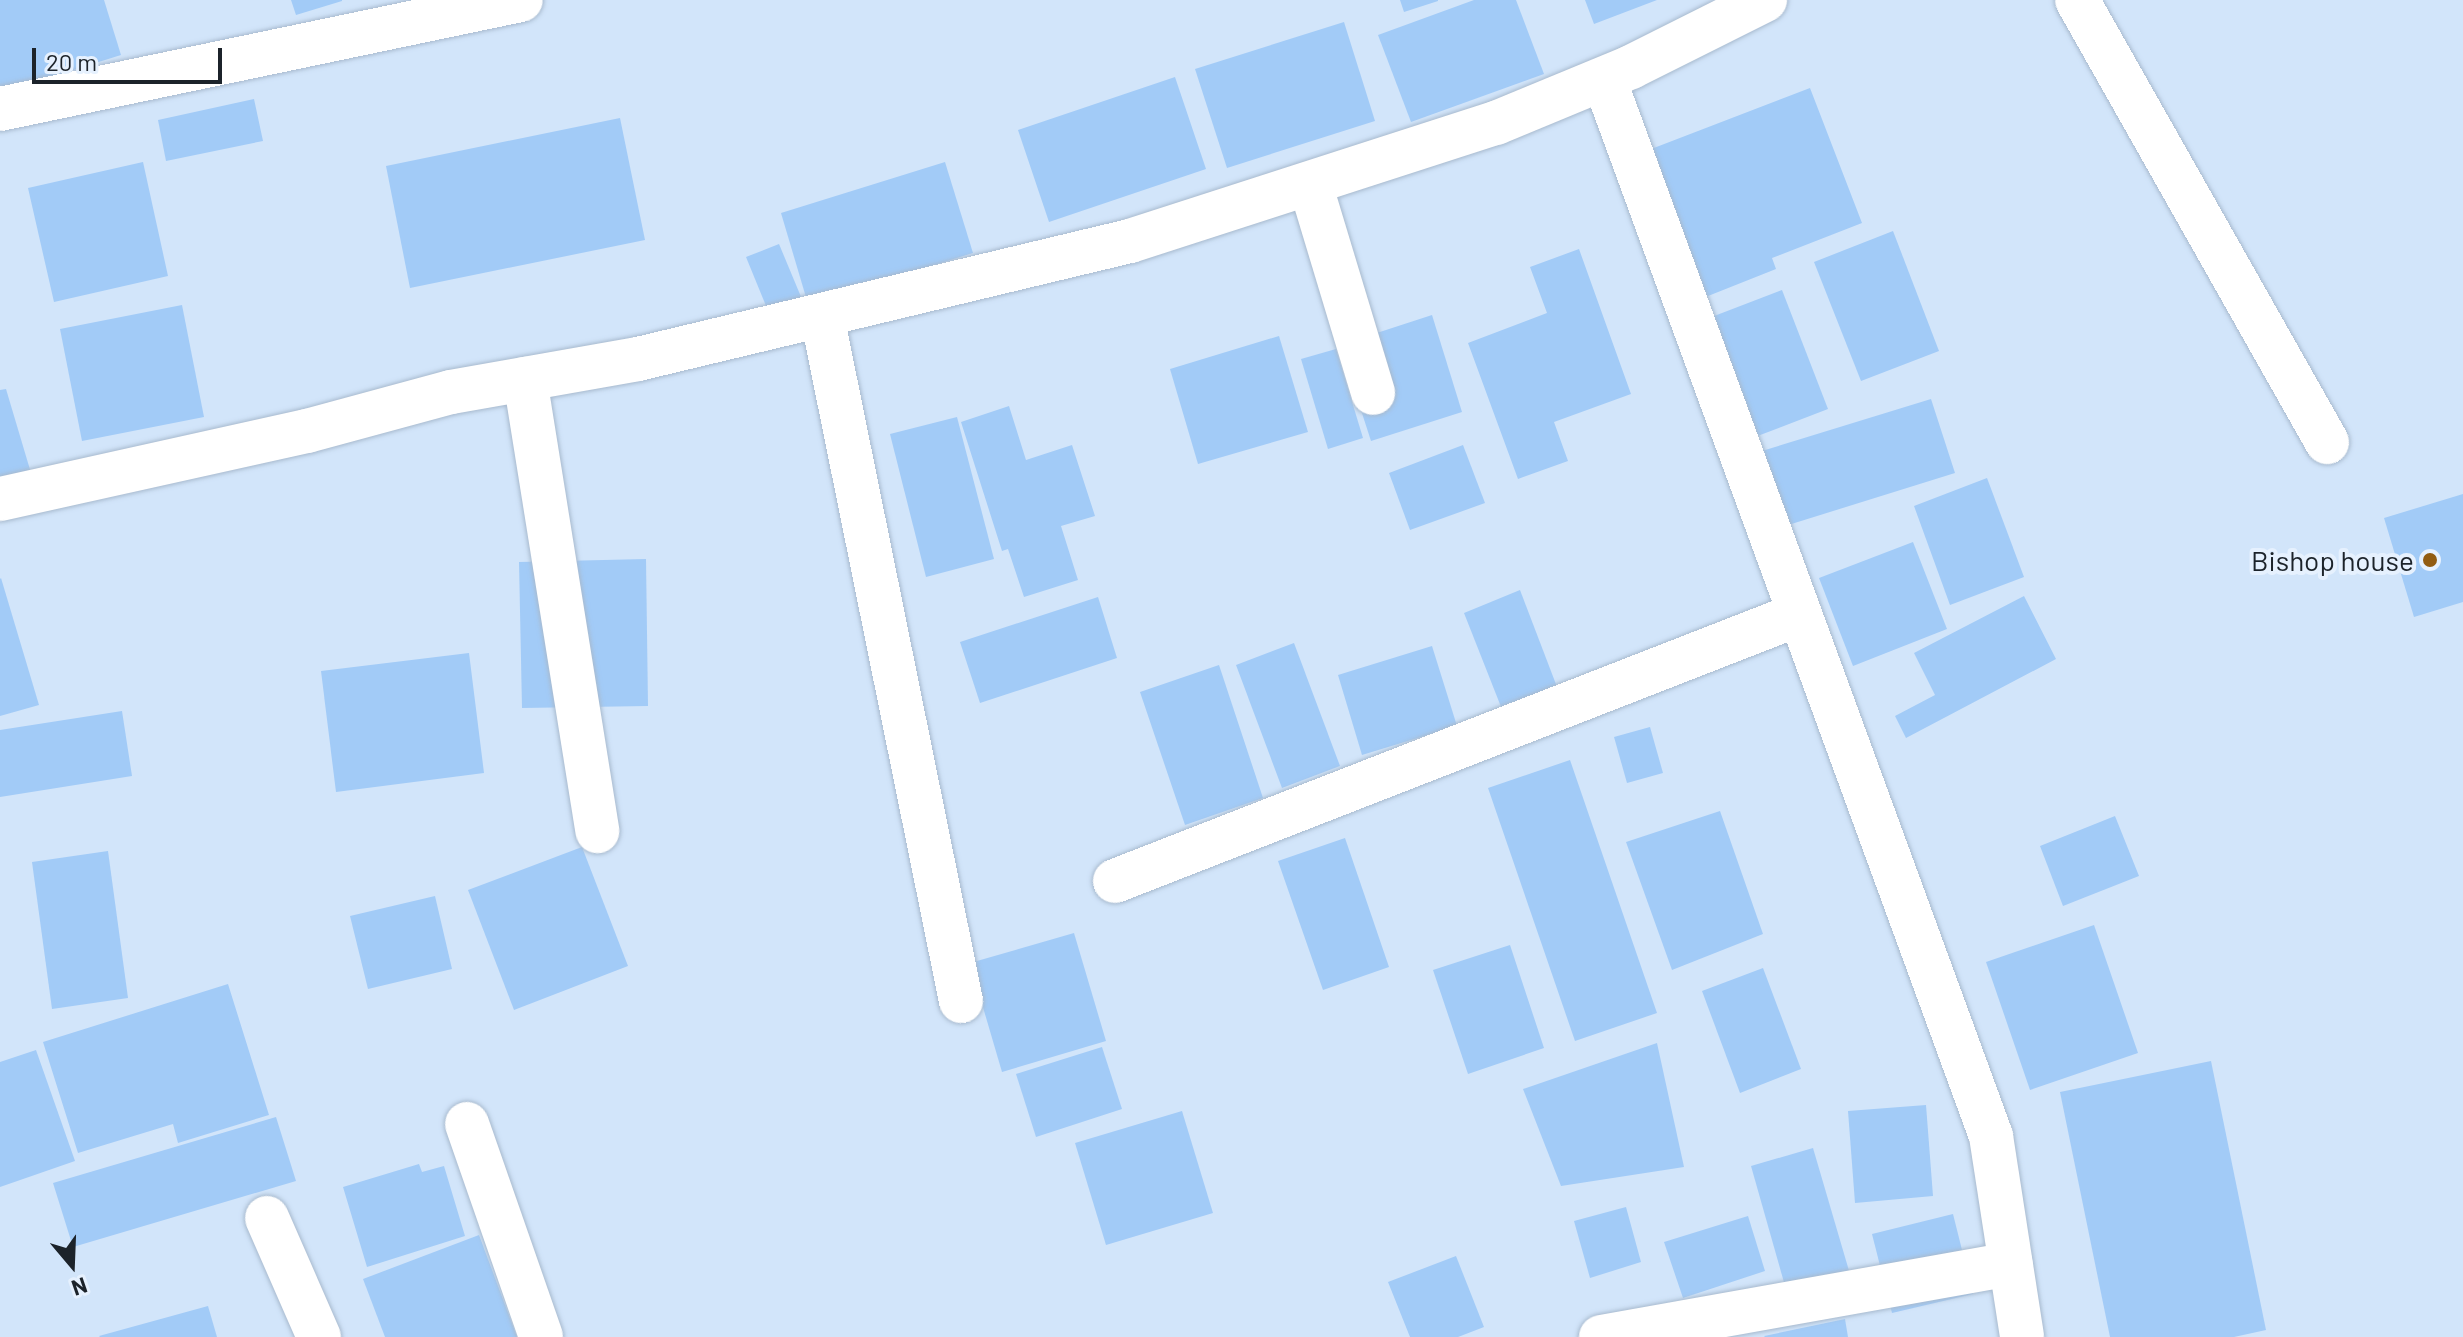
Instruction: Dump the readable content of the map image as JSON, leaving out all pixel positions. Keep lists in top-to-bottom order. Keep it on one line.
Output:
{"places":["Bishop house"],"scale_bar":"20 m","north":"bottom"}
